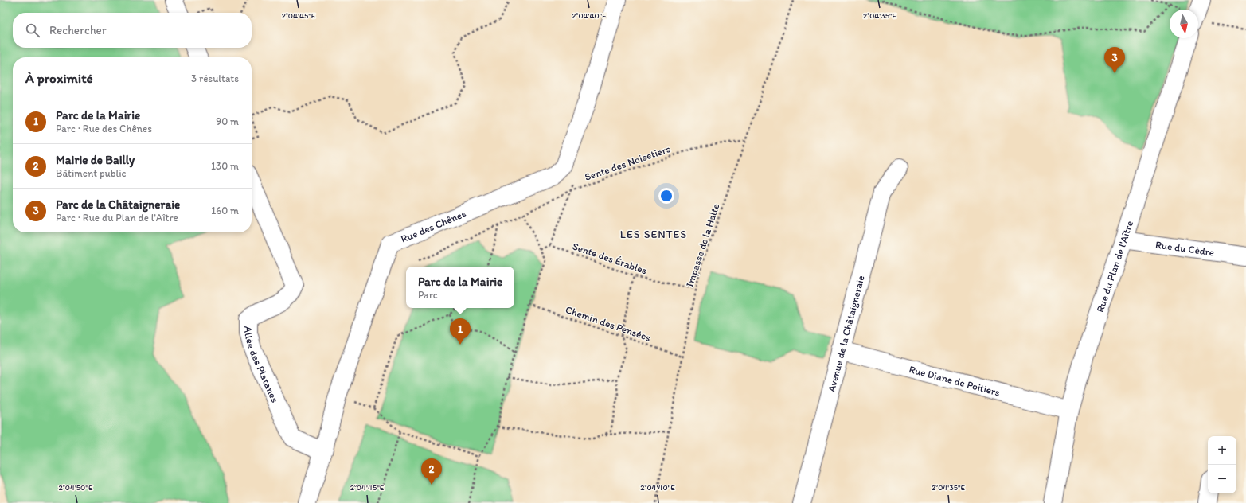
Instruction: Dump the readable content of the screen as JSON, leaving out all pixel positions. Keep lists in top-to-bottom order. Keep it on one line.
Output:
{"streets":{"street":["Rue des Chênes","Rue du Cèdre","Rue du Plan de l'Aître","Avenue de la Châtaigneraie","Allée des Platanes","Rue Diane de Poitiers"],"path":["Sente des Noisetiers","Impasse de la Halte","Sente des Érables","Chemin des Pensées"]},"crossings":[["Sente des Noisetiers","Impasse de la Halte"],["Rue des Chênes","Allée des Platanes"],["Impasse de la Halte","Sente des Érables"],["Impasse de la Halte","Chemin des Pensées"],["Rue du Cèdre","Rue du Plan de l'Aître"],["Rue du Plan de l'Aître","Rue Diane de Poitiers"],["Avenue de la Châtaigneraie","Rue Diane de Poitiers"]],"districts":["LES SENTES"],"north":"bottom","page":{"search":"Rechercher","pins":["3","1","2"],"heading":["À proximité","3 résultats"],"list":[{"mark":"1","name":"Parc de la Mairie","note":"Parc · Rue des Chênes","value":"90 m"},{"mark":"2","name":"Mairie de Bailly","note":"Bâtiment public","value":"130 m"},{"mark":"3","name":"Parc de la Châtaigneraie","note":"Parc · Rue du Plan de l'Aître","value":"160 m"}],"popup":["Parc de la Mairie","Parc"],"map_buttons":["+","−"]},"coordinates":["2°04'45\"E","2°04'40\"E","2°04'35\"E","2°04'50\"E"]}
